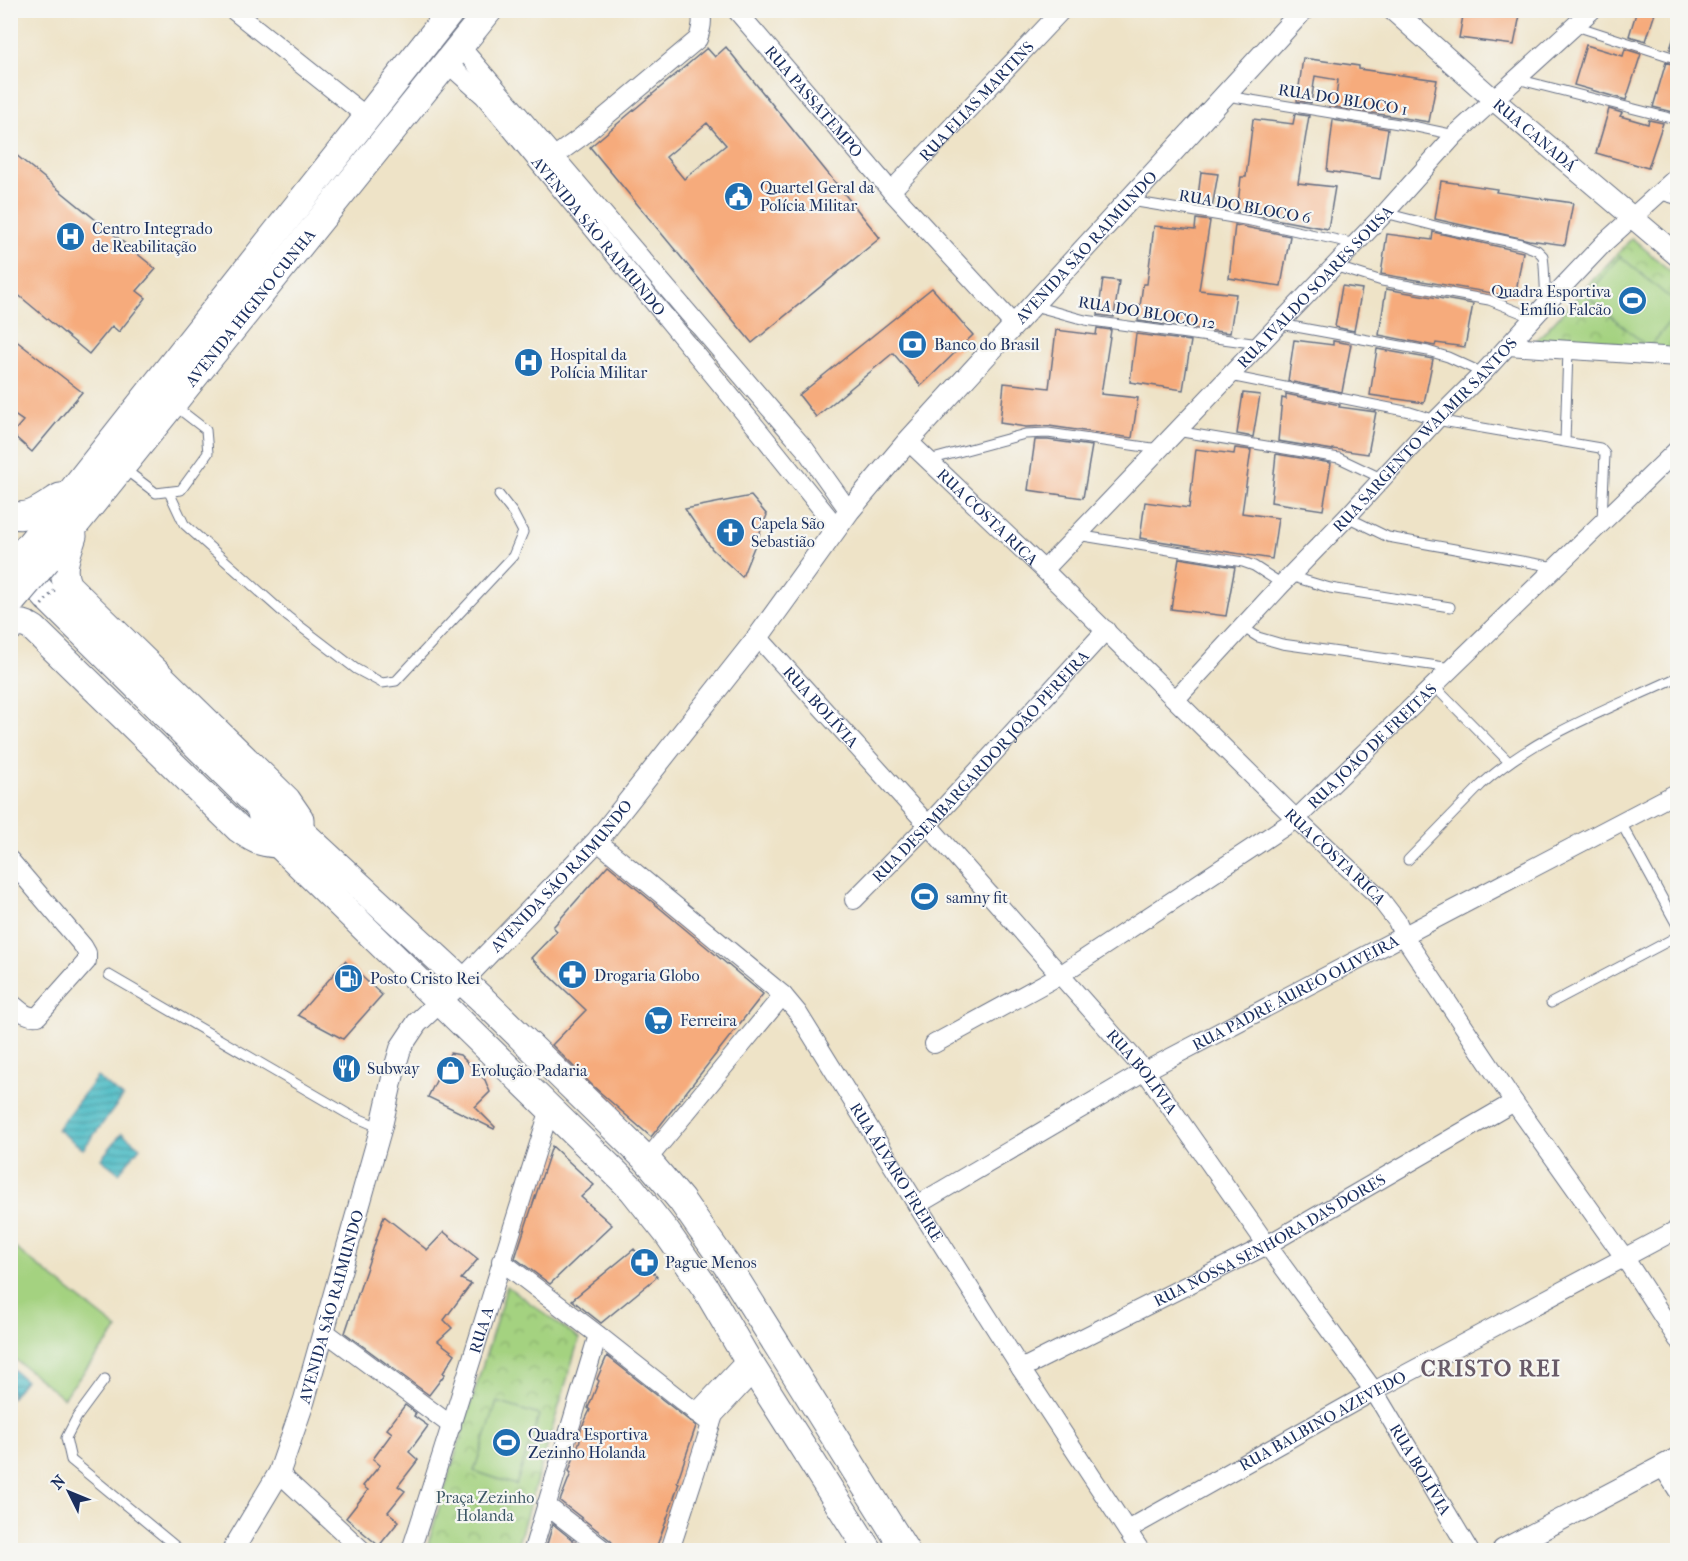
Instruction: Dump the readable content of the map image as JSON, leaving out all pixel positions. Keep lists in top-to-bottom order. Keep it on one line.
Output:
{"streets":{"main road":["AVENIDA HIGINO CUNHA"],"street":["RUA ELIAS MARTINS","RUA PASSATEMPO","RUA CANADÁ","AVENIDA SÃO RAIMUNDO","RUA IVALDO SOARES SOUSA","RUA SARGENTO WALMIR SANTOS","RUA COSTA RICA","RUA BOLÍVIA","RUA JOÃO DE FREITAS","RUA DESEMBARGARDOR JOÃO PEREIRA","RUA PADRE ÁUREO OLIVEIRA","RUA ÁLVARO FREIRE","RUA NOSSA SENHORA DAS DORES","RUA A","RUA BALBINO AZEVEDO"],"lane":["RUA DO BLOCO 1","RUA DO BLOCO 6","RUA DO BLOCO 12"]},"crossings":[["RUA DO BLOCO 1","AVENIDA SÃO RAIMUNDO"],["RUA DO BLOCO 1","RUA IVALDO SOARES SOUSA"],["RUA ELIAS MARTINS","RUA PASSATEMPO"],["RUA PASSATEMPO","AVENIDA SÃO RAIMUNDO"],["RUA CANADÁ","RUA IVALDO SOARES SOUSA"],["RUA CANADÁ","RUA SARGENTO WALMIR SANTOS"],["RUA DO BLOCO 6","AVENIDA SÃO RAIMUNDO"],["RUA DO BLOCO 6","RUA IVALDO SOARES SOUSA"],["AVENIDA SÃO RAIMUNDO","AVENIDA HIGINO CUNHA"],["AVENIDA SÃO RAIMUNDO","RUA DO BLOCO 12"],["AVENIDA SÃO RAIMUNDO","RUA COSTA RICA"],["AVENIDA SÃO RAIMUNDO","RUA BOLÍVIA"],["AVENIDA SÃO RAIMUNDO","RUA ÁLVARO FREIRE"],["RUA IVALDO SOARES SOUSA","RUA DO BLOCO 12"],["RUA IVALDO SOARES SOUSA","RUA COSTA RICA"],["RUA SARGENTO WALMIR SANTOS","RUA COSTA RICA"],["RUA COSTA RICA","RUA JOÃO DE FREITAS"],["RUA COSTA RICA","RUA DESEMBARGARDOR JOÃO PEREIRA"],["RUA COSTA RICA","RUA PADRE ÁUREO OLIVEIRA"],["RUA COSTA RICA","RUA NOSSA SENHORA DAS DORES"],["RUA COSTA RICA","RUA BALBINO AZEVEDO"],["RUA BOLÍVIA","RUA JOÃO DE FREITAS"],["RUA BOLÍVIA","RUA DESEMBARGARDOR JOÃO PEREIRA"],["RUA BOLÍVIA","RUA PADRE ÁUREO OLIVEIRA"],["RUA BOLÍVIA","RUA NOSSA SENHORA DAS DORES"],["RUA BOLÍVIA","RUA BALBINO AZEVEDO"],["RUA PADRE ÁUREO OLIVEIRA","RUA ÁLVARO FREIRE"],["RUA ÁLVARO FREIRE","RUA NOSSA SENHORA DAS DORES"],["RUA ÁLVARO FREIRE","RUA BALBINO AZEVEDO"]],"districts":["CRISTO REI"],"parks":["Praça Zezinho Holanda"],"places":{"public building":["Quartel Geral da Polícia Militar"],"hospital":["Centro Integrado de Reabilitação","Hospital da Polícia Militar"],"sports":["Quadra Esportiva Emílio Falcão","samny fit","Quadra Esportiva Zezinho Holanda"],"bank":["Banco do Brasil"],"church":["Capela São Sebastião"],"pharmacy":["Drogaria Globo","Pague Menos"],"fuel station":["Posto Cristo Rei"],"supermarket":["Ferreira"],"restaurant":["Subway"],"shop":["Evolução Padaria"]},"north":"top left"}
